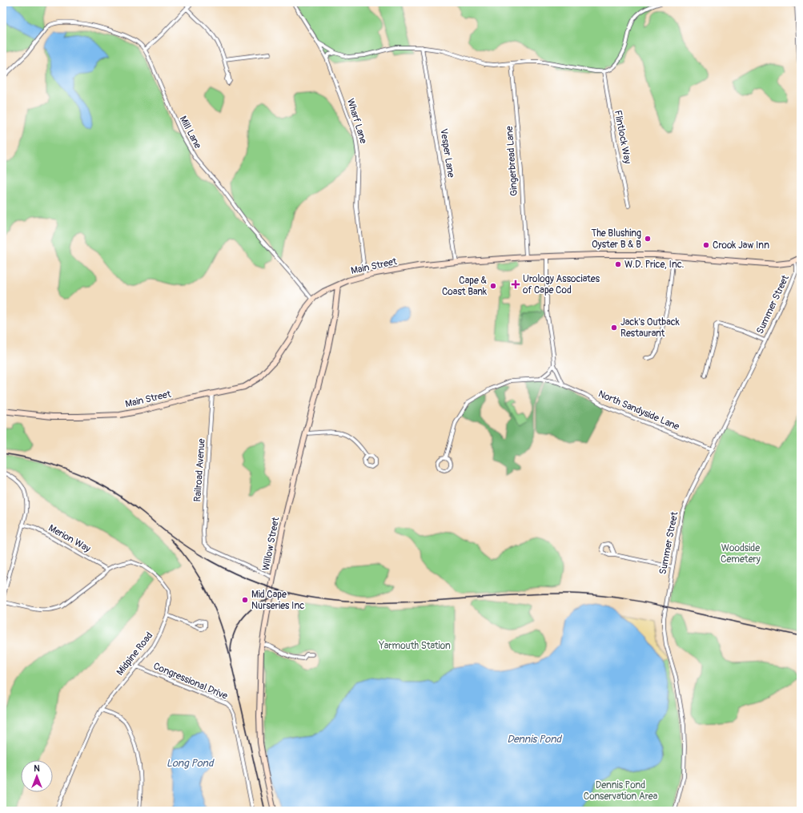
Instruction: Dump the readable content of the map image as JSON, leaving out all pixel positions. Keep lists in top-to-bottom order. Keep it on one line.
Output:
{"streets":{"main road":["Main Street","Willow Street"],"street":["Wharf Lane","Mill Lane","Flintlock Way","Vesper Lane","Gingerbread Lane","Summer Street","North Sandyside Lane","Railroad Avenue","Merion Way","Midpine Road","Congressional Drive"]},"crossings":[["Wharf Lane","Main Street"],["Mill Lane","Main Street"],["Vesper Lane","Main Street"],["Gingerbread Lane","Main Street"],["Main Street","Summer Street"],["Main Street","Railroad Avenue"],["Main Street","Willow Street"],["Summer Street","North Sandyside Lane"],["Railroad Avenue","Willow Street"],["Merion Way","Midpine Road"],["Midpine Road","Congressional Drive"]],"water":["Dennis Pond","Long Pond"],"parks":["Woodside Cemetery","Yarmouth Station","Dennis Pond Conservation Area"],"places":{"other":["The Blushing Oyster B & B","Crook Jaw Inn","W.D. Price, Inc.","Cape & Coast Bank","Jack's Outback Restaurant","Mid Cape Nurseries Inc"],"health":["Urology Associates of Cape Cod"]},"north":"top"}
